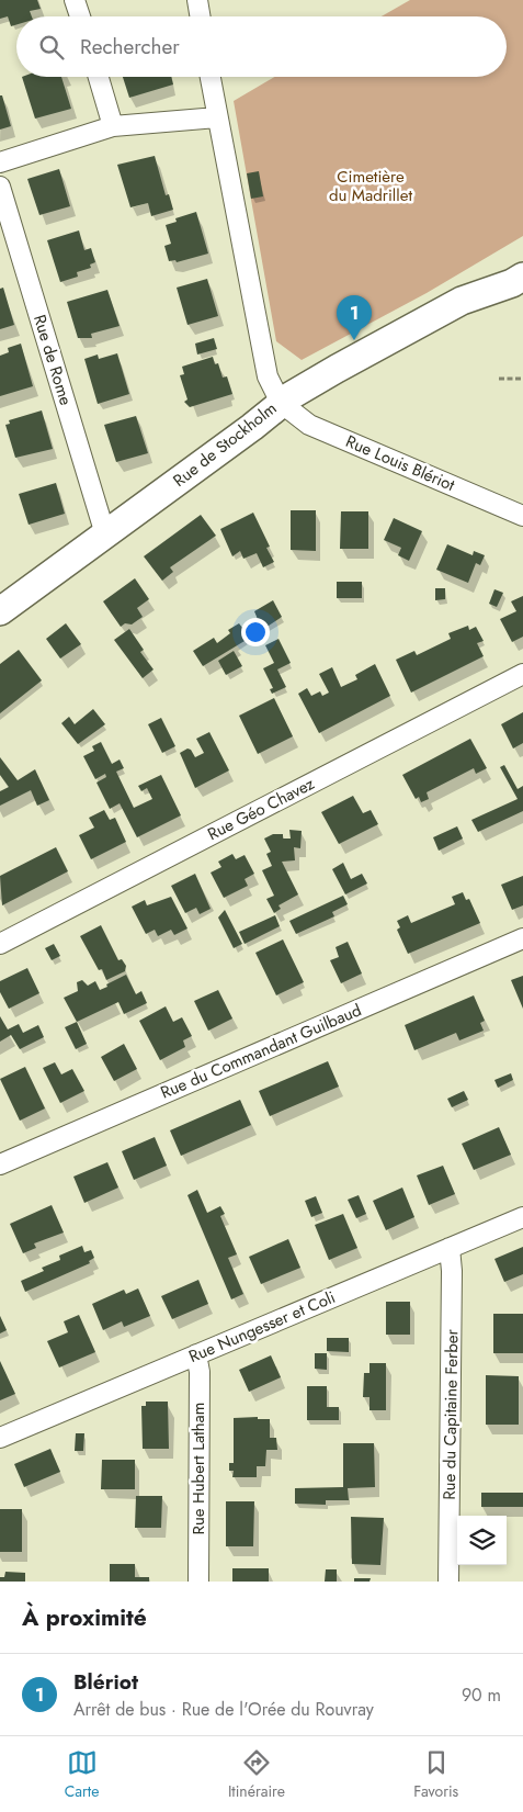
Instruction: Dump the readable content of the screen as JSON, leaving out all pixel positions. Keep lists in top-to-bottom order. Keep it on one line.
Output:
{"streets":{"street":["Rue de Rome","Rue de Stockholm","Rue Louis Blériot","Rue Géo Chavez","Rue du Commandant Guilbaud","Rue Nungesser et Coli","Rue du Capitaine Ferber","Rue Hubert Latham"]},"crossings":[["Rue de Rome","Rue de Stockholm"],["Rue de Stockholm","Rue Louis Blériot"],["Rue Nungesser et Coli","Rue du Capitaine Ferber"],["Rue Nungesser et Coli","Rue Hubert Latham"]],"parks":["Cimetière du Madrillet"],"page":{"search":"Rechercher","pins":"1","heading":"À proximité","list":[{"mark":"1","name":"Blériot","note":"Arrêt de bus · Rue de l'Orée du Rouvray","value":"90 m"}],"nav":["Carte","Itinéraire","Favoris"]}}
